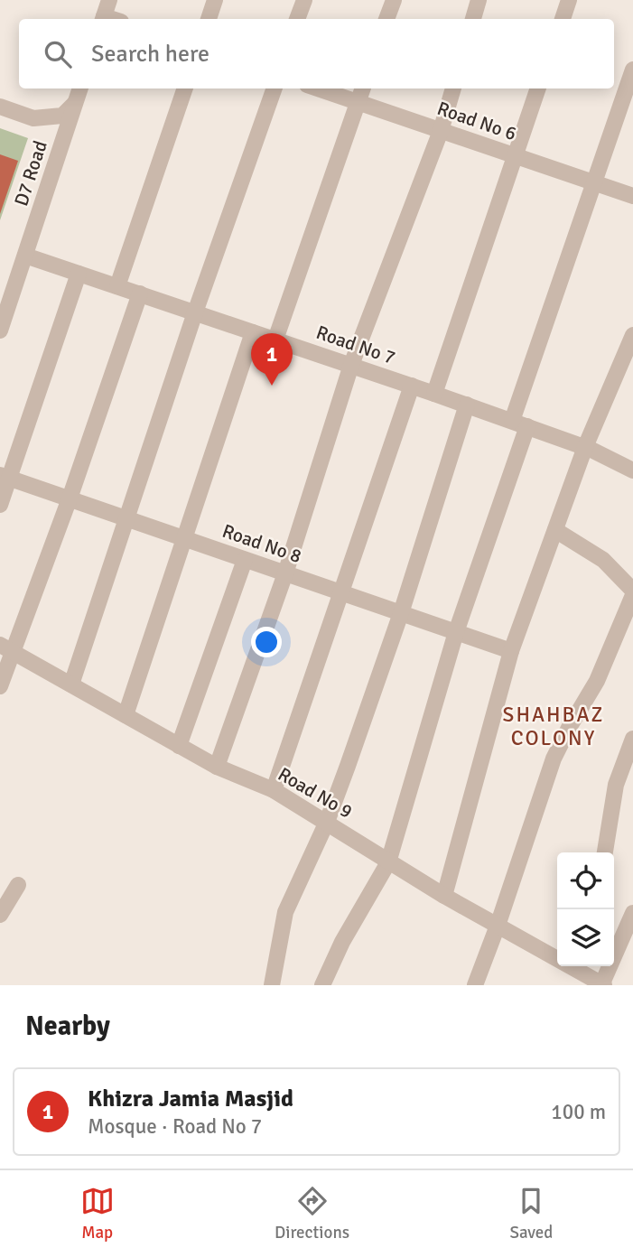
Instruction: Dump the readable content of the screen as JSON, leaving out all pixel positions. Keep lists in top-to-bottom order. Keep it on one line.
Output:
{"streets":{"street":["Road No 6","D7 Road","Road No 7","Road No 8","Road No 9"]},"crossings":[["D7 Road","Road No 7"]],"districts":["SHAHBAZ COLONY"],"page":{"search":"Search here","pins":"1","heading":"Nearby","list":[{"mark":"1","name":"Khizra Jamia Masjid","note":"Mosque · Road No 7","value":"100 m"}],"nav":["Map","Directions","Saved"]}}
